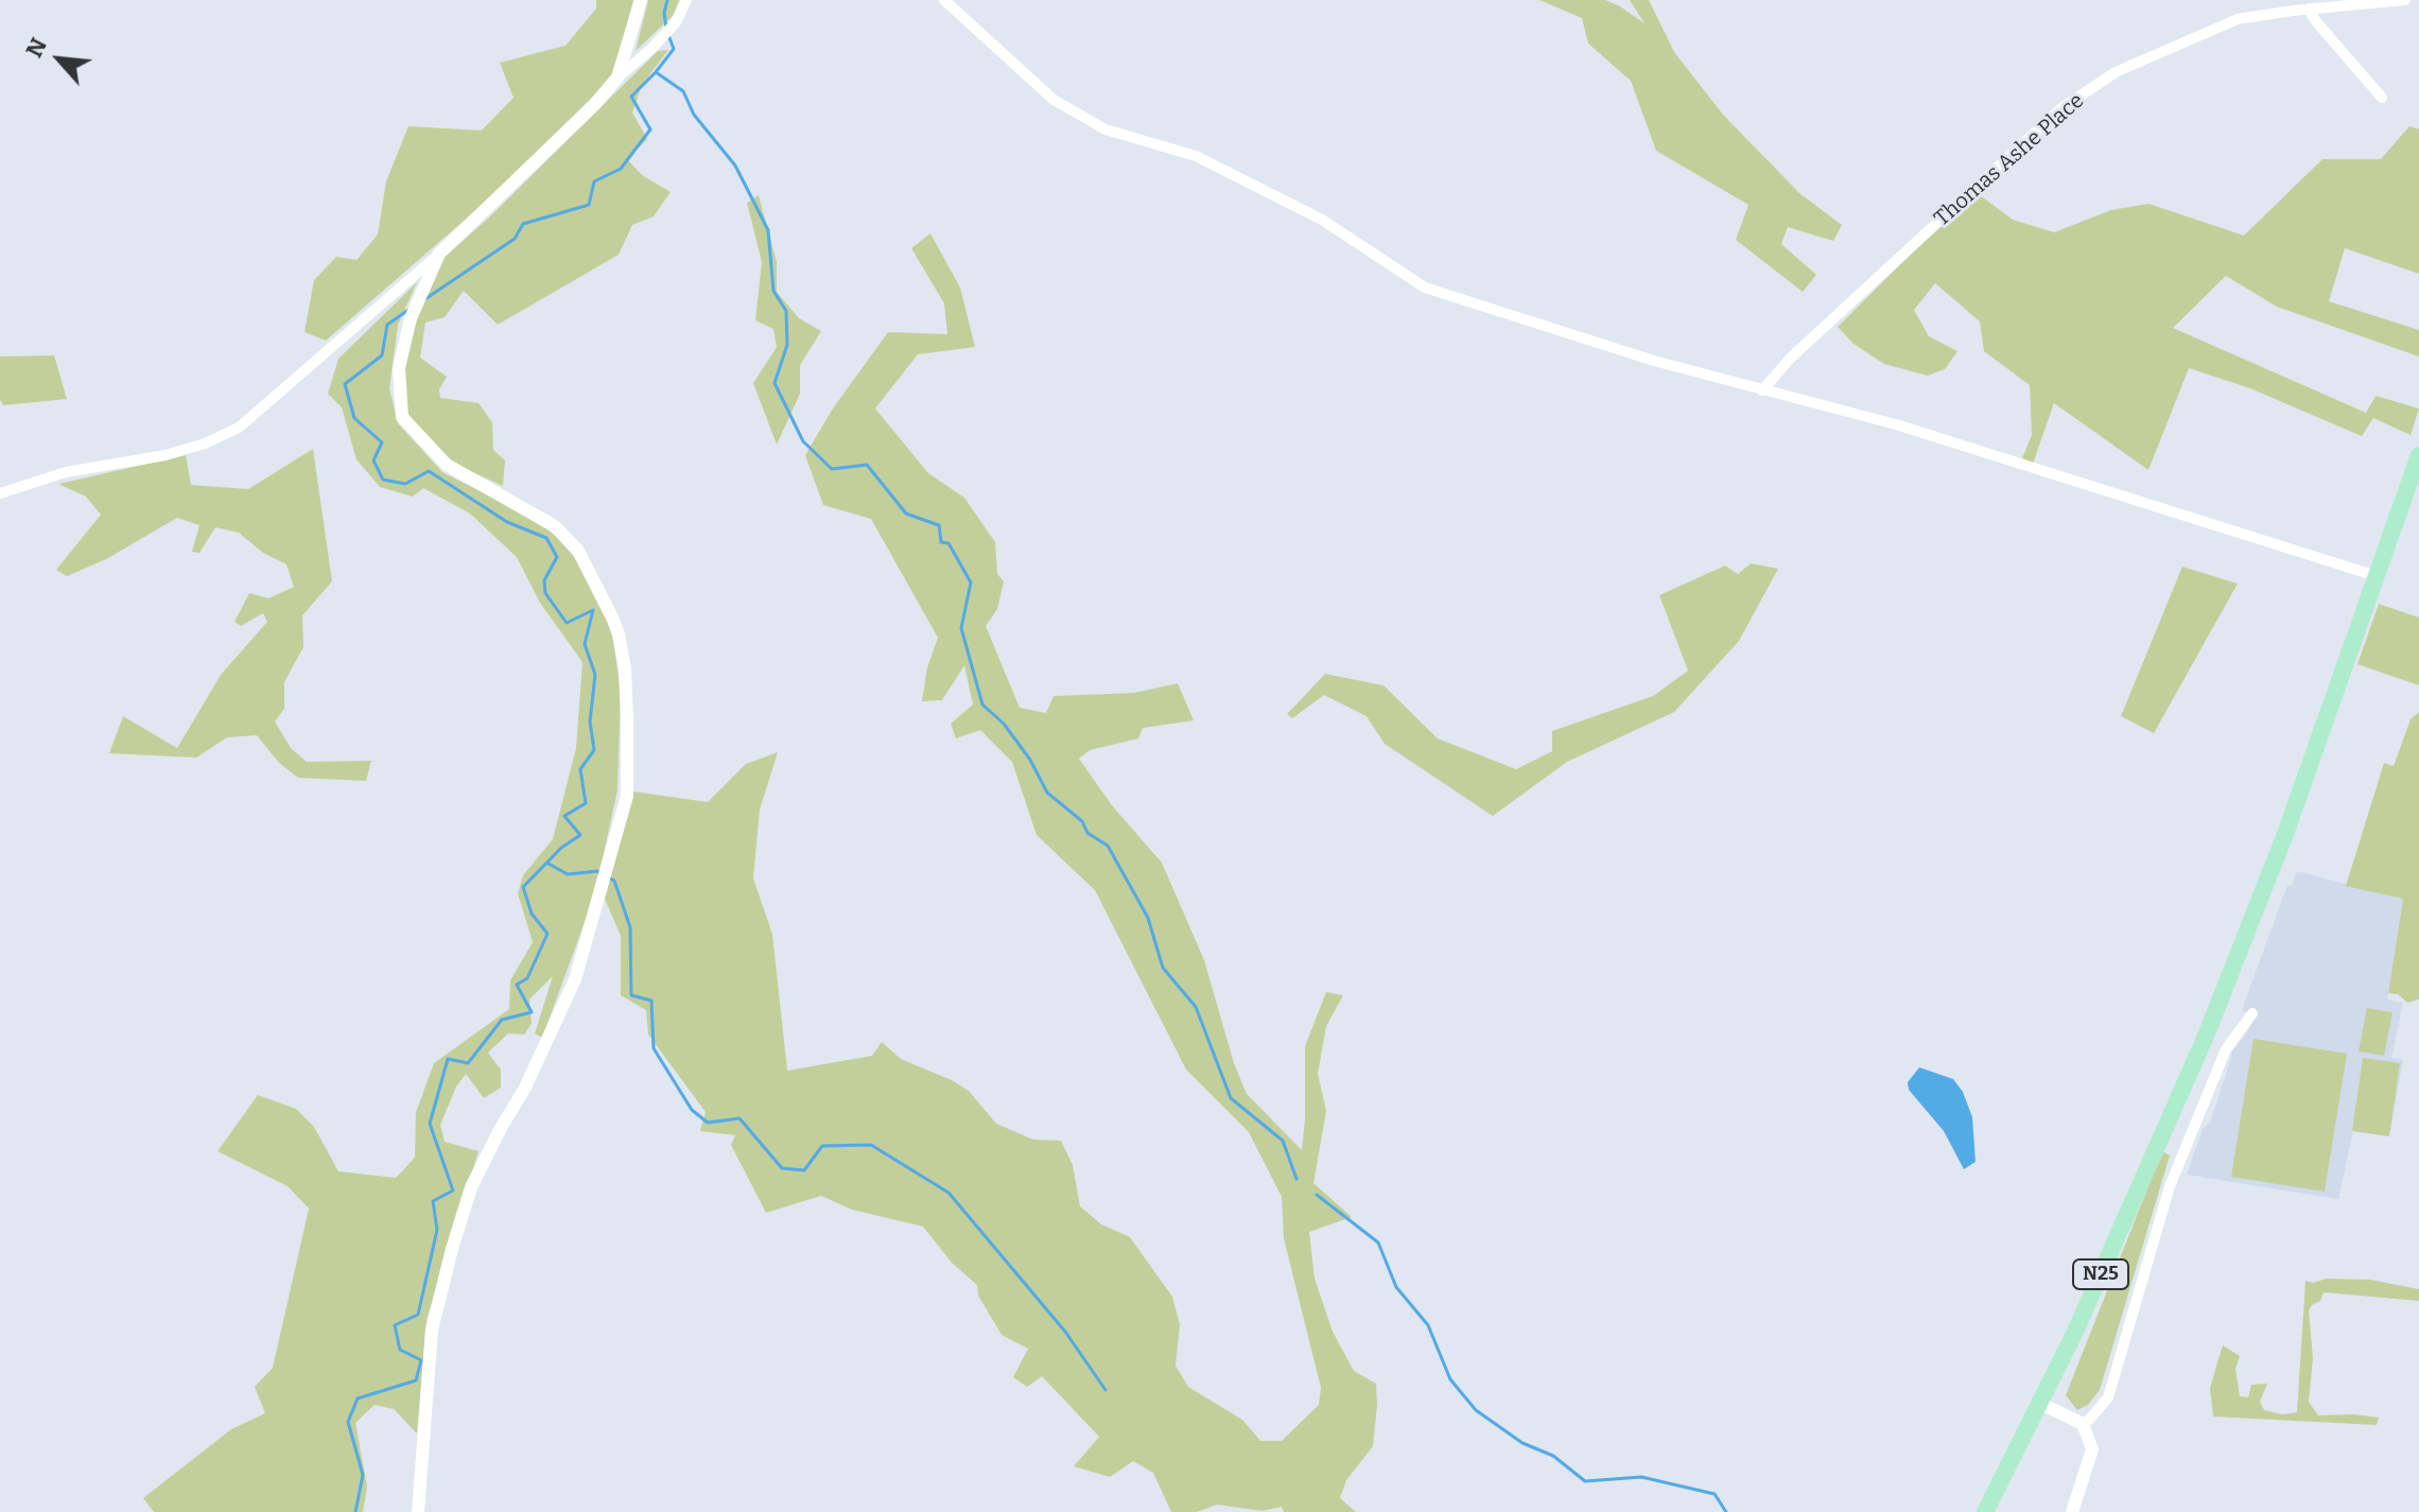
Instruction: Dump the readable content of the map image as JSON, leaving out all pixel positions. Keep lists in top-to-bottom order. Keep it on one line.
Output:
{"streets":{"highway":["N25"],"street":["Thomas Ashe Place"]},"north":"top left"}
